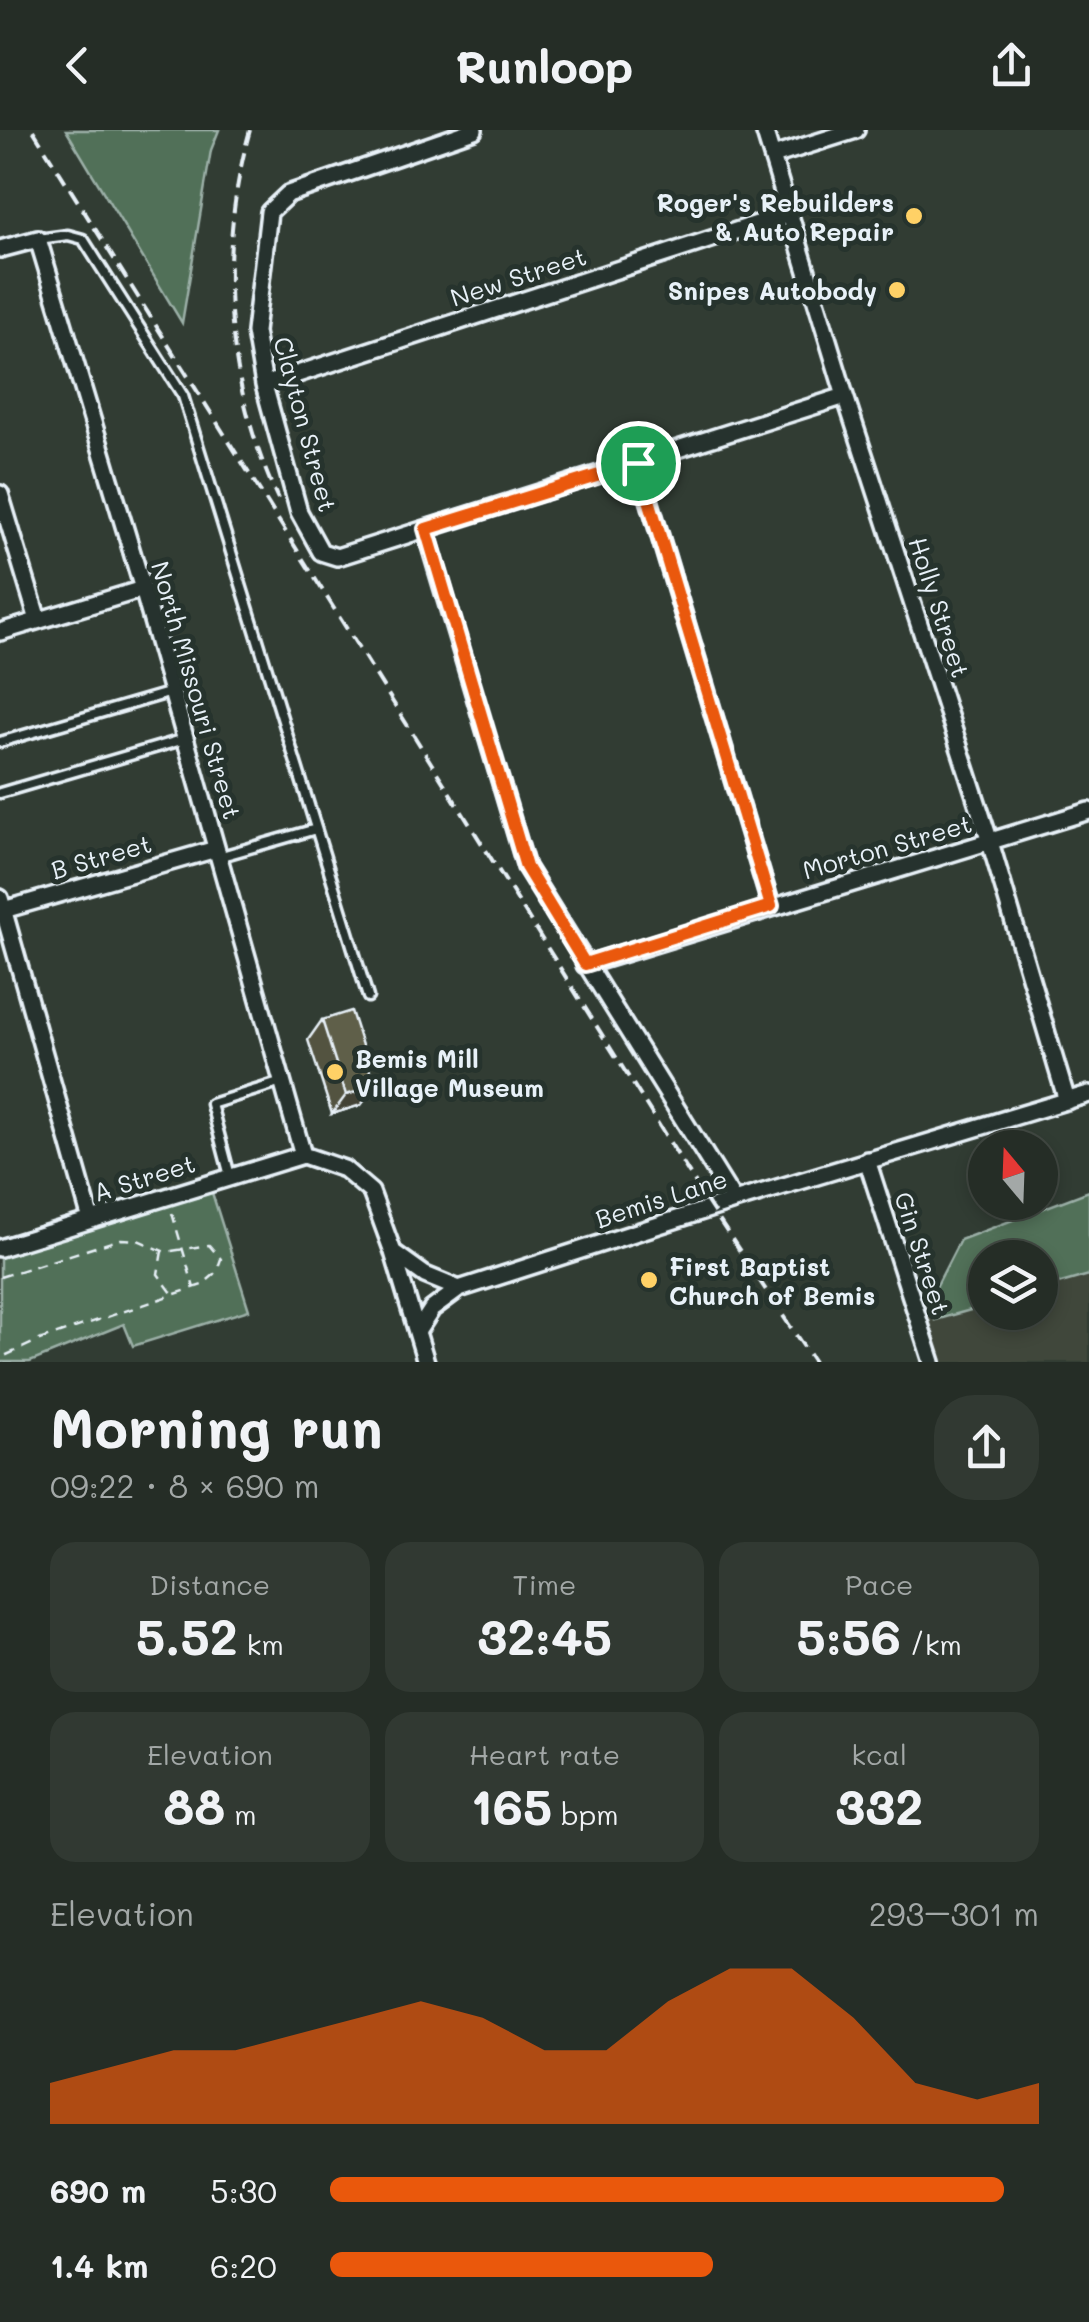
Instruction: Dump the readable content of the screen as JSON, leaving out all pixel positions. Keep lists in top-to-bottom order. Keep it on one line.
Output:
{"streets":{"street":["New Street","Clayton Street","Holly Street","North Missouri Street","Morton Street","B Street","A Street","Bemis Lane","Gin Street"]},"crossings":[["New Street","Clayton Street"],["New Street","Holly Street"],["Holly Street","Morton Street"],["Holly Street","Bemis Lane"],["North Missouri Street","B Street"],["North Missouri Street","A Street"],["Bemis Lane","Gin Street"]],"places":["Roger's Rebuilders & Auto Repair","Snipes Autobody","Bemis Mill Village Museum","First Baptist Church of Bemis"],"north":"top","page":{"header":"Runloop","heading":["Morning run","09:22 · 8 × 690 m"],"stats":[["Distance","5.52 km"],["Time","32:45"],["Pace","5:56 /km"],["Elevation","88 m"],["Heart rate","165 bpm"],["kcal","332"]],"chart":["Elevation","293–301 m"],"list":[{"name":"690 m","note":"5:30"},{"name":"1.4 km","note":"6:20"}]}}
